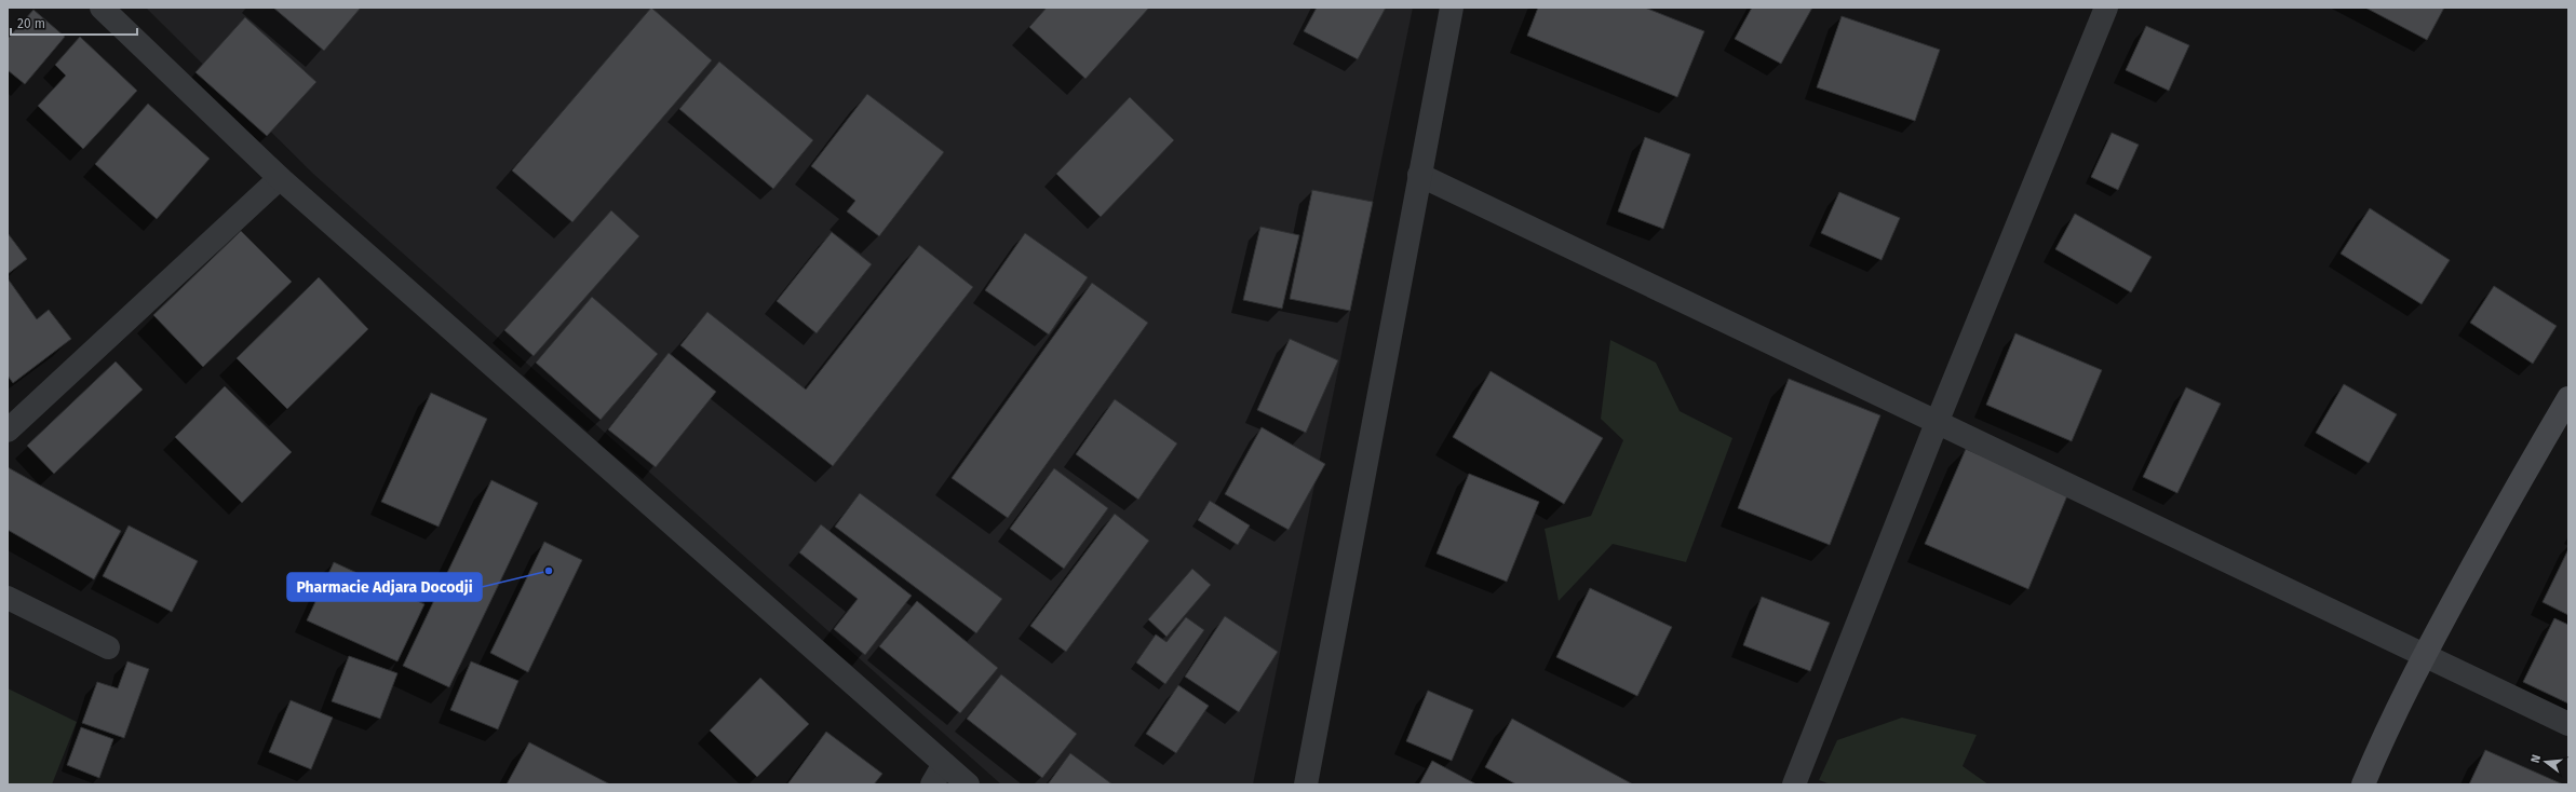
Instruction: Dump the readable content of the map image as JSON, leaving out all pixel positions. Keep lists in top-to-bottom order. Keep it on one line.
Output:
{"places":["Pharmacie Adjara Docodji"],"scale_bar":"20 m","north":"left"}
